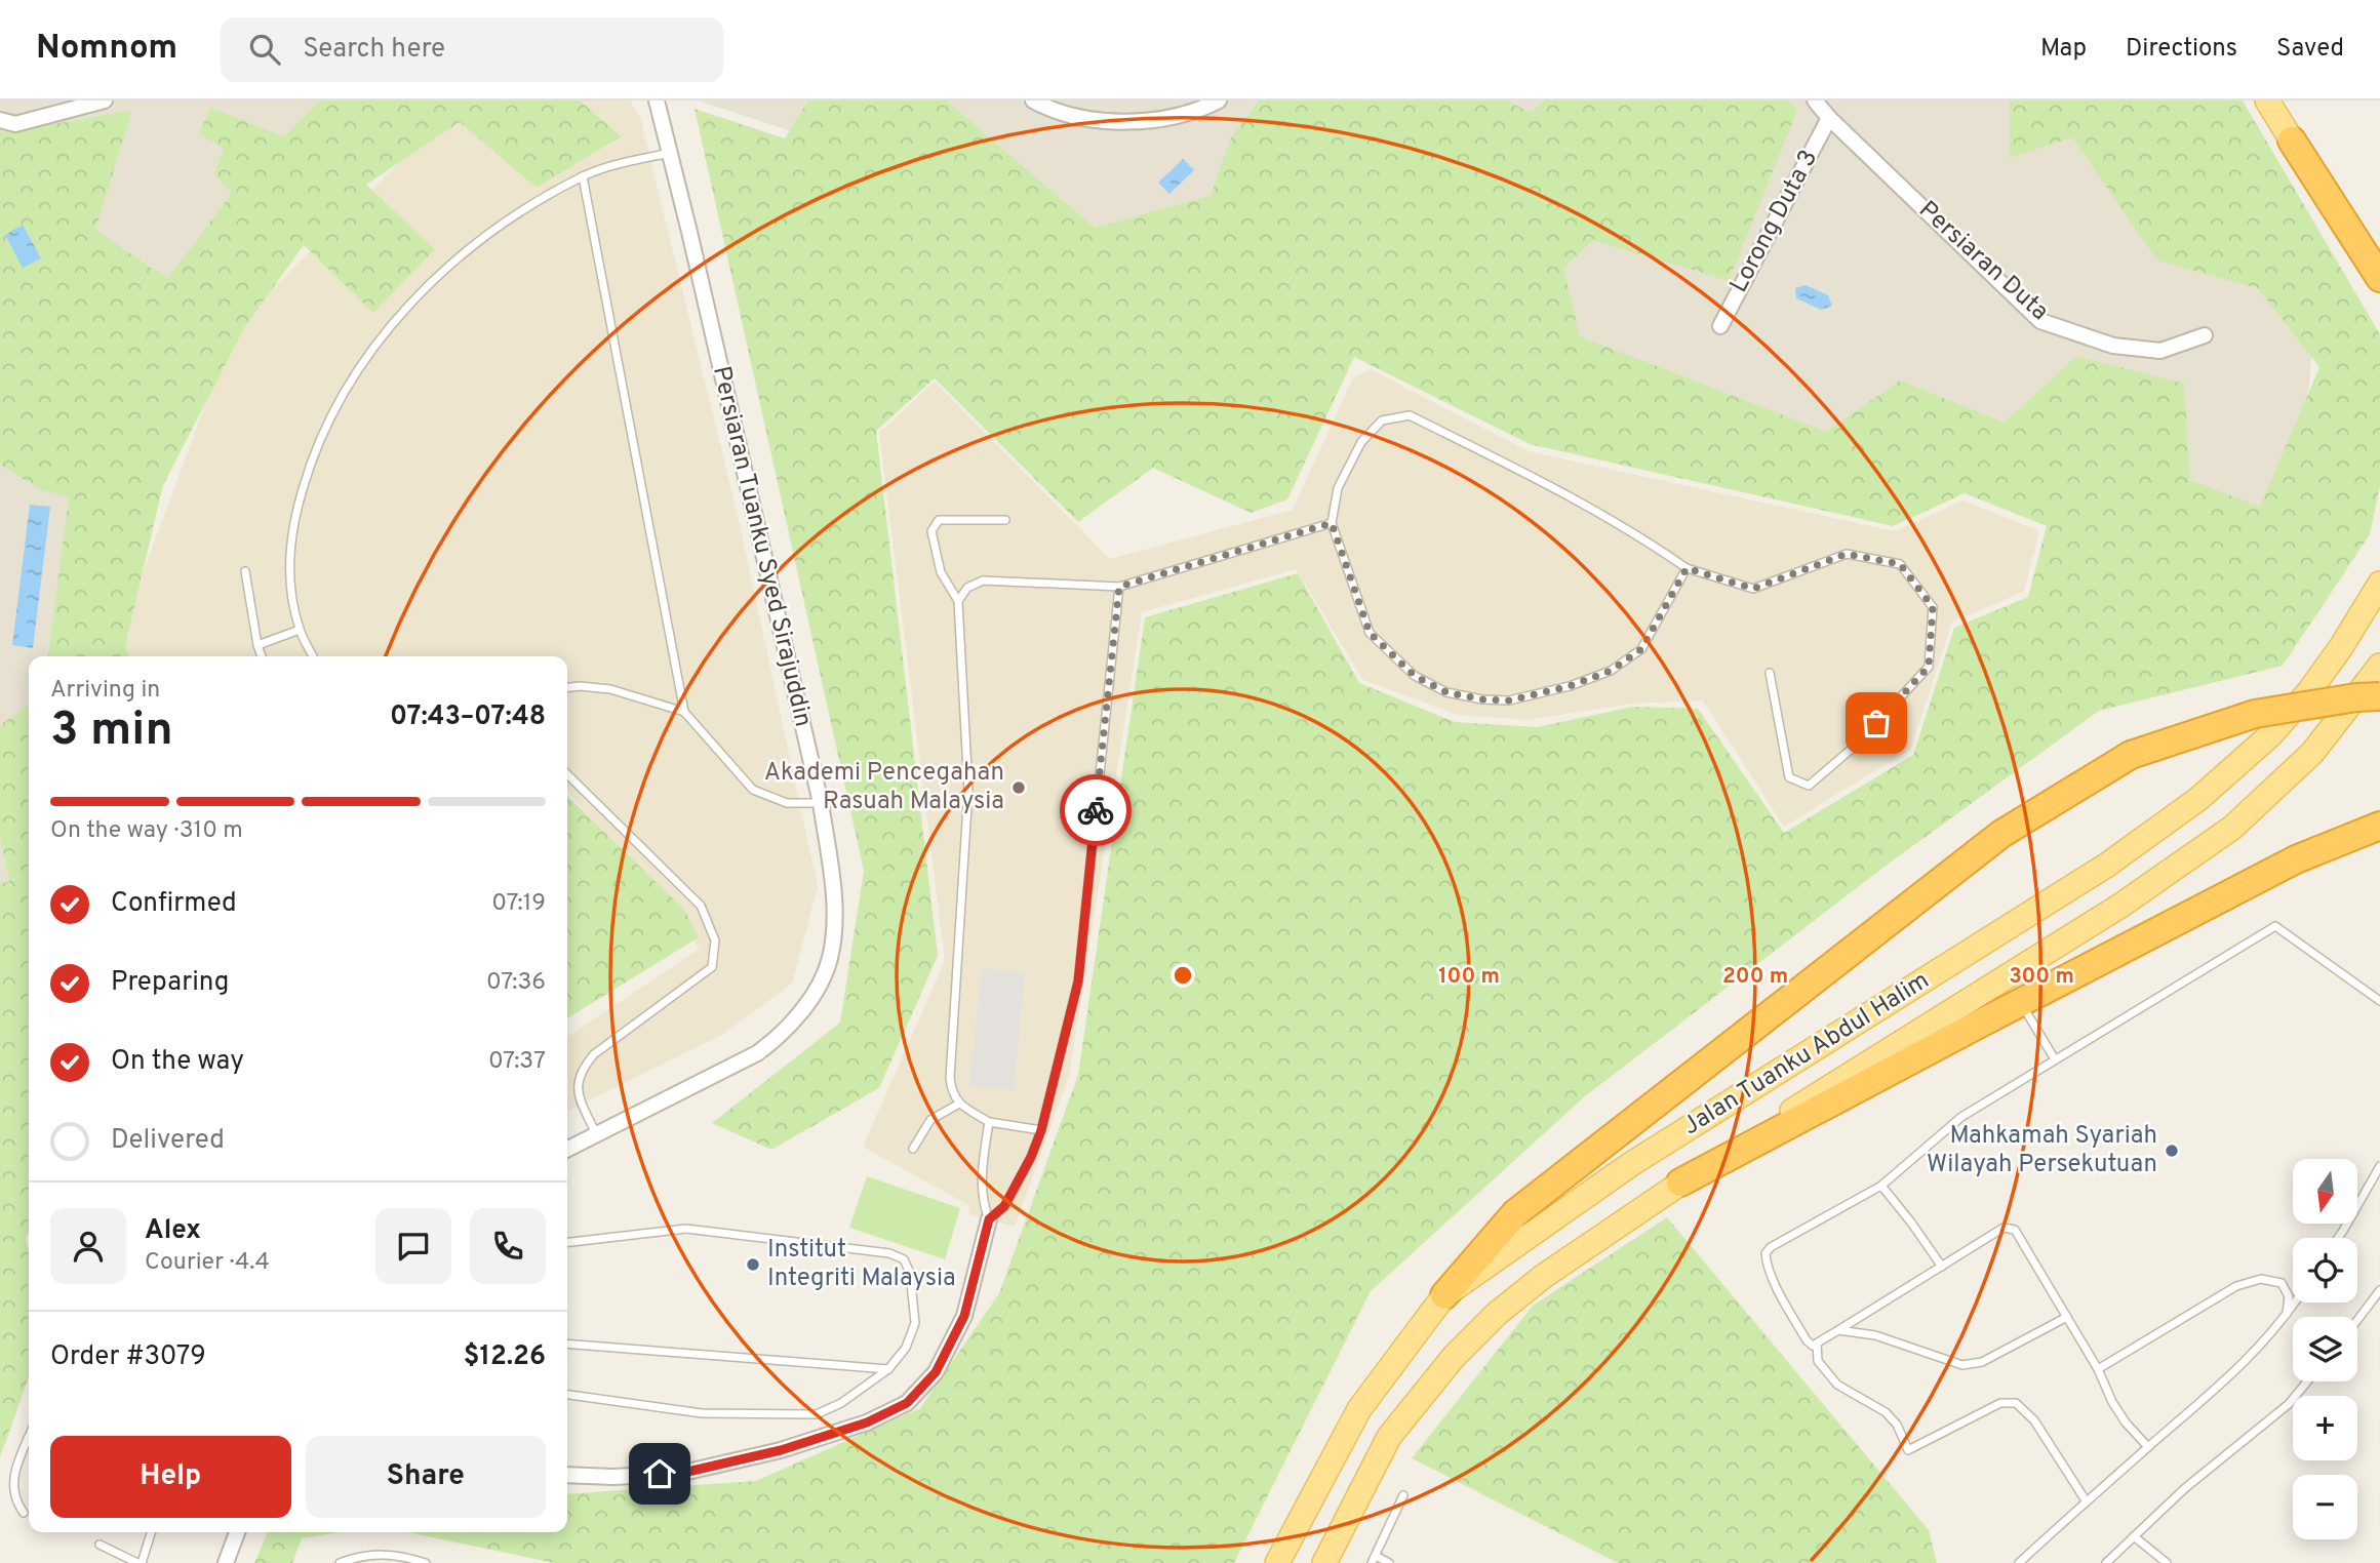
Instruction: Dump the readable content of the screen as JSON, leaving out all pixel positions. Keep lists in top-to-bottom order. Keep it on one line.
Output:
{"streets":{"main road":["Jalan Tuanku Abdul Halim"],"street":["Lorong Duta 3","Persiaran Duta","Persiaran Tuanku Syed Sirajuddin"]},"crossings":[["Lorong Duta 3","Persiaran Duta"]],"places":["Akademi Pencegahan Rasuah Malaysia","Mahkamah Syariah Wilayah Persekutuan","Institut Integriti Malaysia"],"north":"bottom","page":{"header":"Nomnom","search":"Search here","nav":["Map","Directions","Saved"],"heading":["3 min","Arriving in","07:43–07:48"],"panel":["Alex","Courier · 4.4","Order #3079","$12.26"],"bar":"On the way · 310 m","list":[["Confirmed","07:19"],["Preparing","07:36"],["On the way","07:37"],"Delivered"],"map_buttons":["+","−"],"buttons":["Help","Share"]},"rings":["100 m","200 m","300 m"]}
